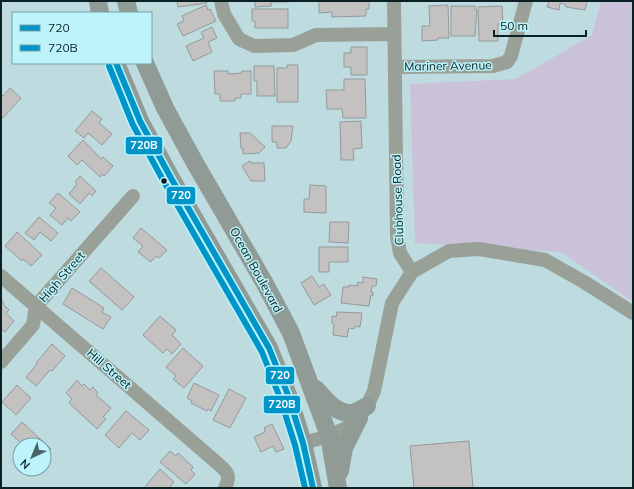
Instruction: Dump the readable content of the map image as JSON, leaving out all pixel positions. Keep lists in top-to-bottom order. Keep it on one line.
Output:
{"streets":{"main road":["Ocean Boulevard"],"street":["Mariner Avenue","Clubhouse Road","High Street","Hill Street"]},"crossings":[["Mariner Avenue","Clubhouse Road"],["High Street","Hill Street"]],"lines":["transit line 720","transit line 720B"],"legend":["720","720B"],"scale_bar":"50 m","north":"bottom left"}
